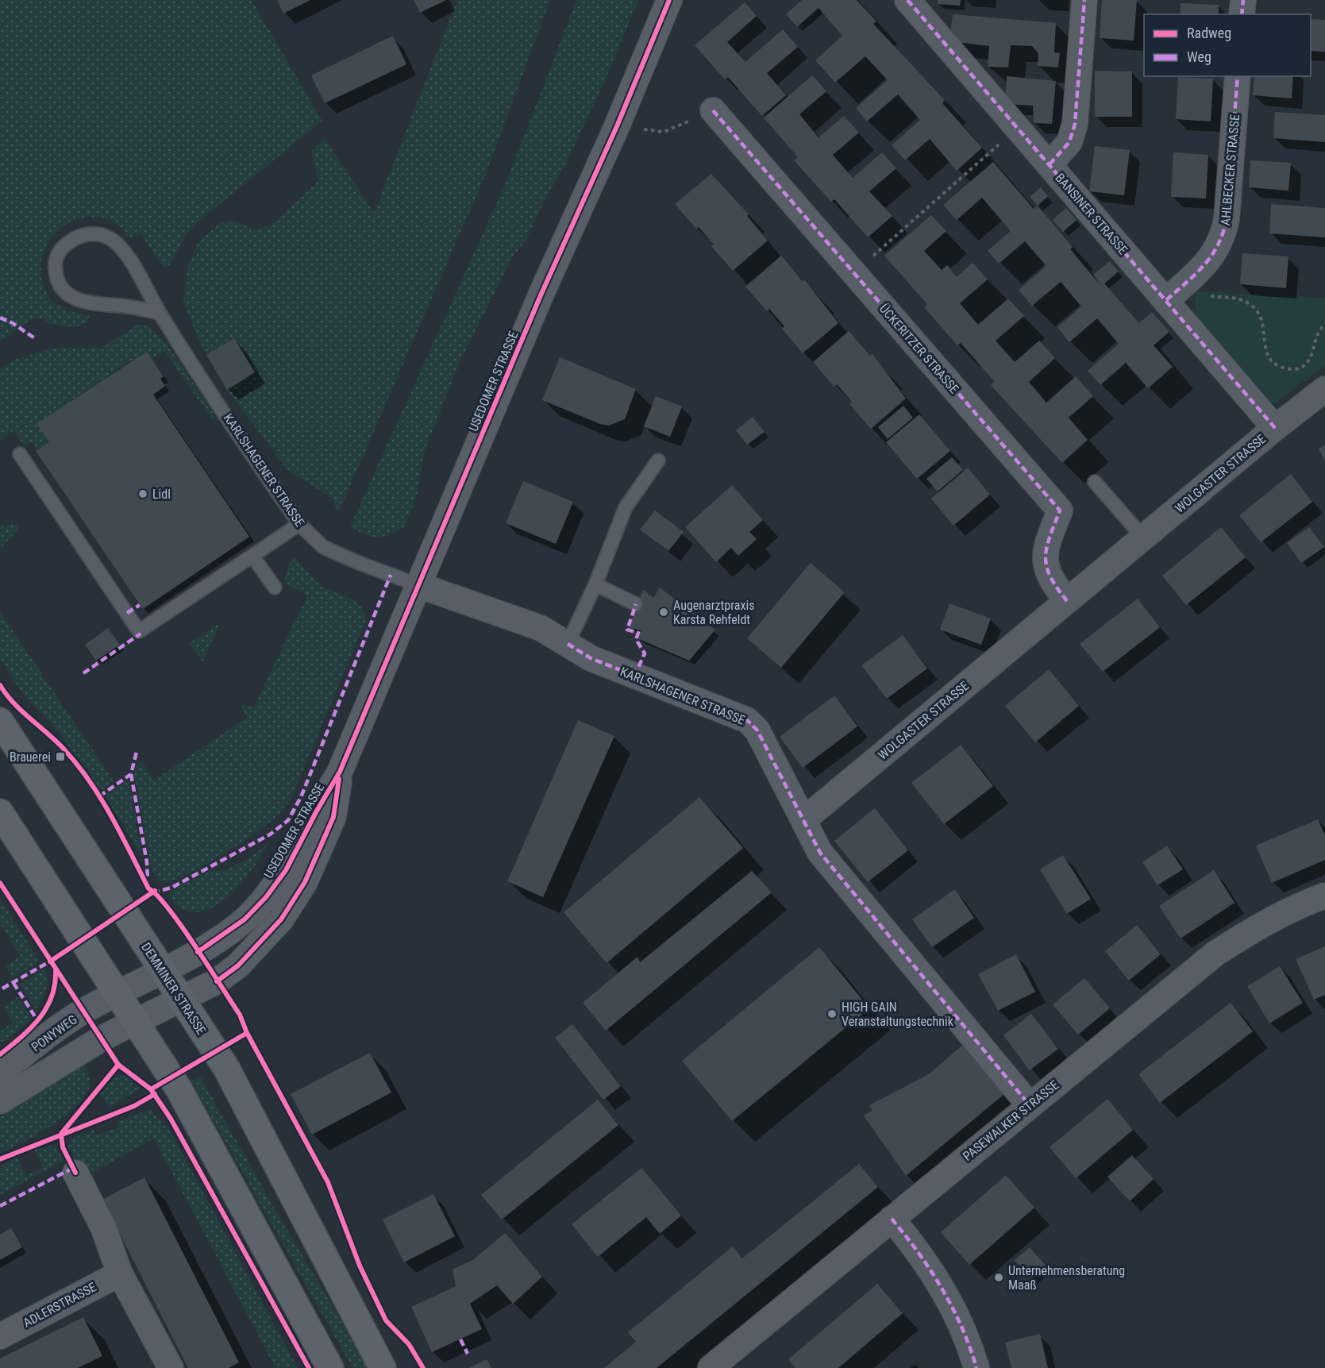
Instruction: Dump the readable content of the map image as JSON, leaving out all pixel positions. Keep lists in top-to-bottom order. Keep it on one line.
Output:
{"streets":{"main road":["DEMMINER STRASSE"],"street":["AHLBECKER STRASSE","BANSINER STRASSE","ÜCKERITZER STRASSE","USEDOMER STRASSE","KARLSHAGENER STRASSE","WOLGASTER STRASSE","PONYWEG","PASEWALKER STRASSE","ADLERSTRASSE"]},"crossings":[["AHLBECKER STRASSE","BANSINER STRASSE"],["BANSINER STRASSE","WOLGASTER STRASSE"],["ÜCKERITZER STRASSE","WOLGASTER STRASSE"],["USEDOMER STRASSE","KARLSHAGENER STRASSE"],["USEDOMER STRASSE","DEMMINER STRASSE"],["USEDOMER STRASSE","PONYWEG"],["KARLSHAGENER STRASSE","WOLGASTER STRASSE"],["DEMMINER STRASSE","PONYWEG"]],"places":{"other":["Lidl","Augenarztpraxis Karsta Rehfeldt","HIGH GAIN Veranstaltungstechnik","Unternehmensberatung Maaß"],"transit":["Brauerei"]},"legend":["Radweg","Weg"]}
